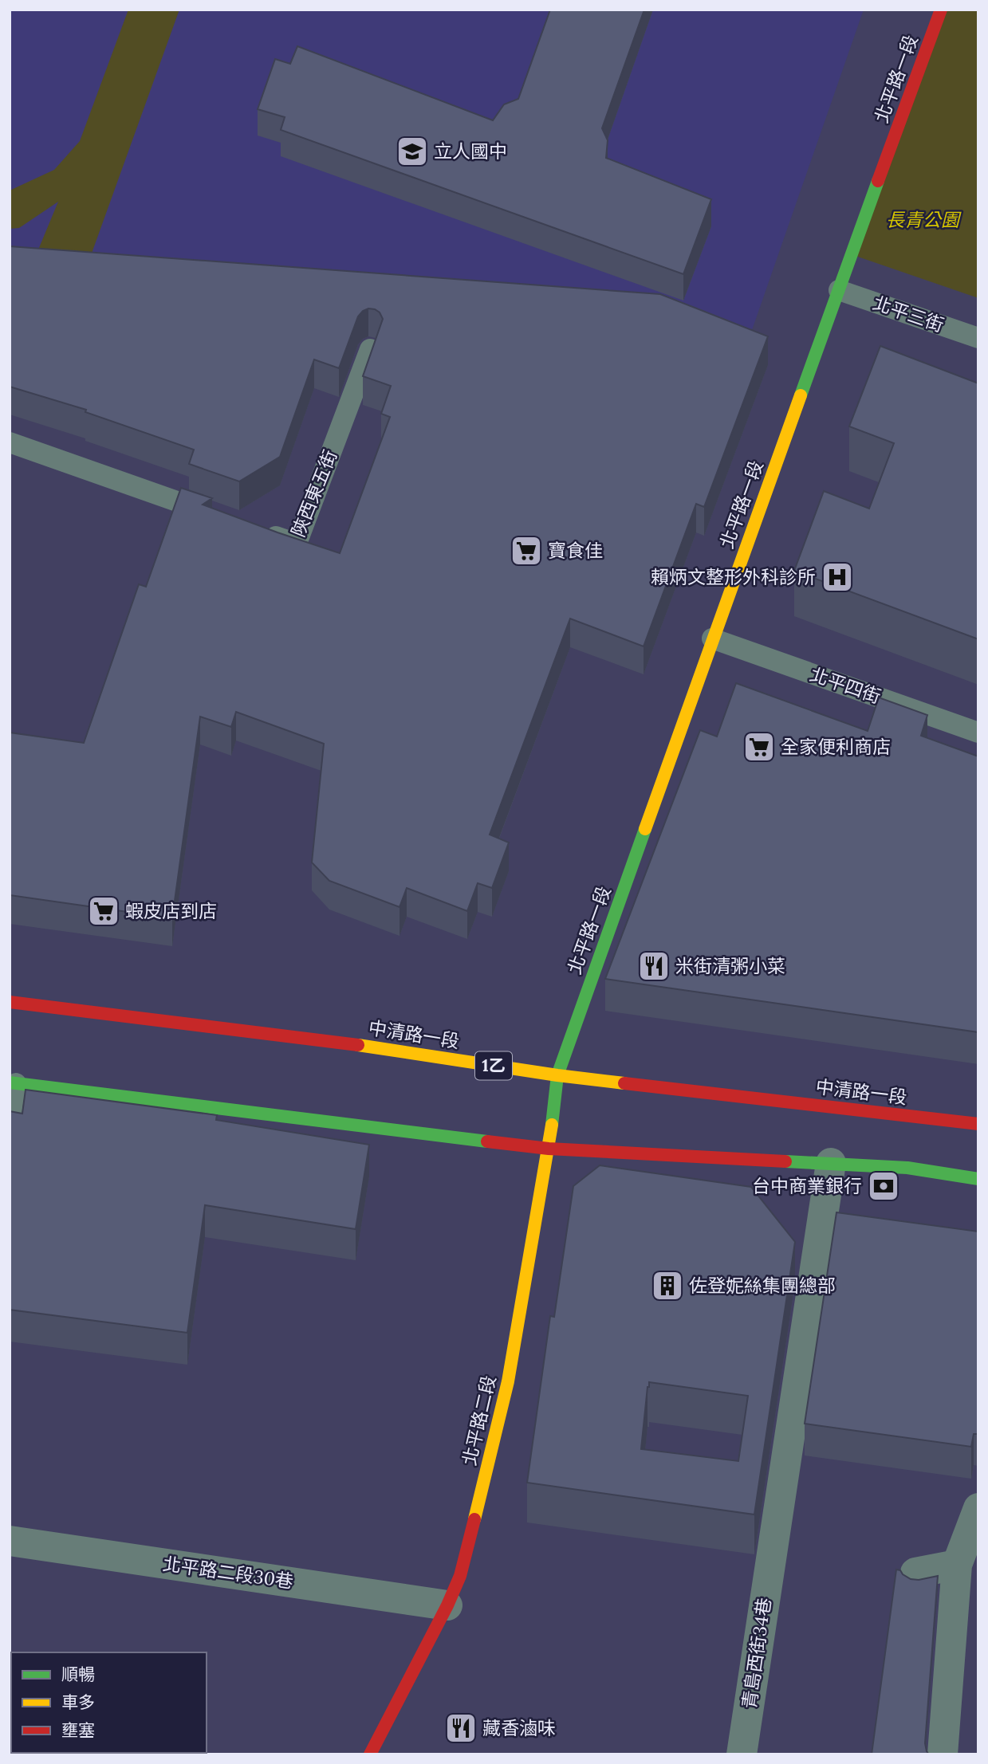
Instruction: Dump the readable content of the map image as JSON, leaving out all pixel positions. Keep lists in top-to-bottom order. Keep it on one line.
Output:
{"streets":{"main road":["北平路一段","中清路一段","1乙","北平路二段"],"street":["北平路二段30巷","青島西街34巷"],"lane":["北平三街","陝西東五街","北平四街"]},"crossings":[["北平路一段","北平三街"],["北平路一段","北平四街"],["北平路一段","中清路一段"],["北平路一段","北平路二段"],["中清路一段","北平路二段"],["北平路二段","北平路二段30巷"]],"parks":["長青公園"],"places":{"school or university":["立人國中"],"supermarket":["寶食佳","全家便利商店","蝦皮店到店"],"hospital":["賴炳文整形外科診所"],"restaurant":["米街清粥小菜","藏香滷味"],"bank":["台中商業銀行"],"building":["佐登妮絲集團總部"]},"legend":["順暢","車多","壅塞"]}
